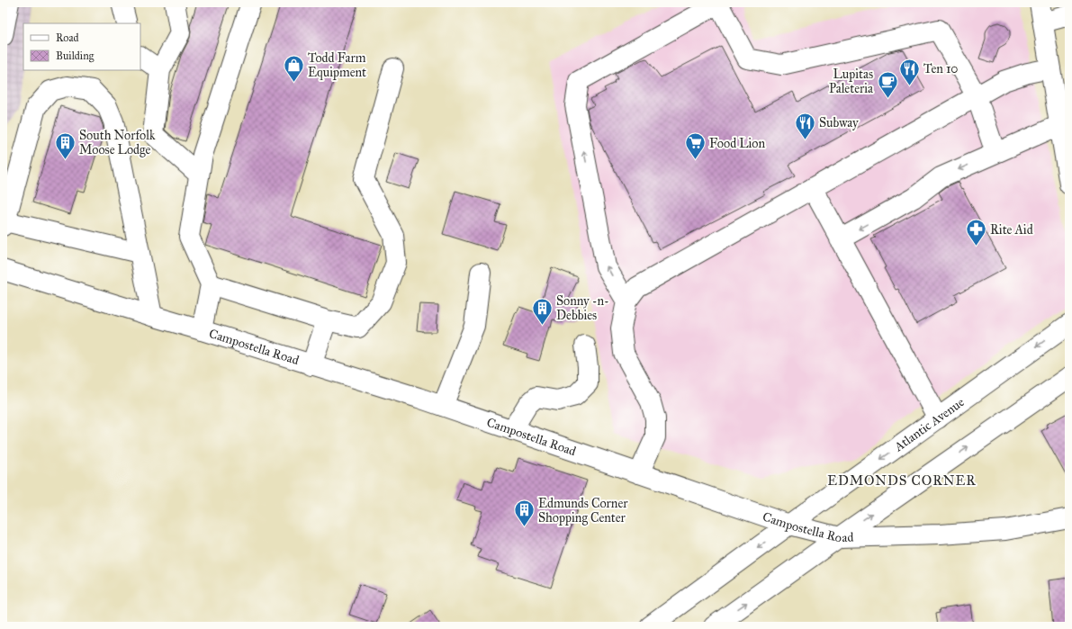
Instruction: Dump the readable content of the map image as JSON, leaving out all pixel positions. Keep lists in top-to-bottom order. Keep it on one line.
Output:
{"streets":{"main road":["Campostella Road","Atlantic Avenue"]},"crossings":[["Campostella Road","Atlantic Avenue"]],"districts":["EDMONDS CORNER"],"places":{"shop":["Todd Farm Equipment"],"restaurant":["Ten 10","Subway"],"cafe":["Lupitas Paleteria"],"building":["South Norfolk Moose Lodge","Sonny -n- Debbies","Edmunds Corner Shopping Center"],"supermarket":["Food Lion"],"pharmacy":["Rite Aid"]},"legend":["Road","Building"]}
